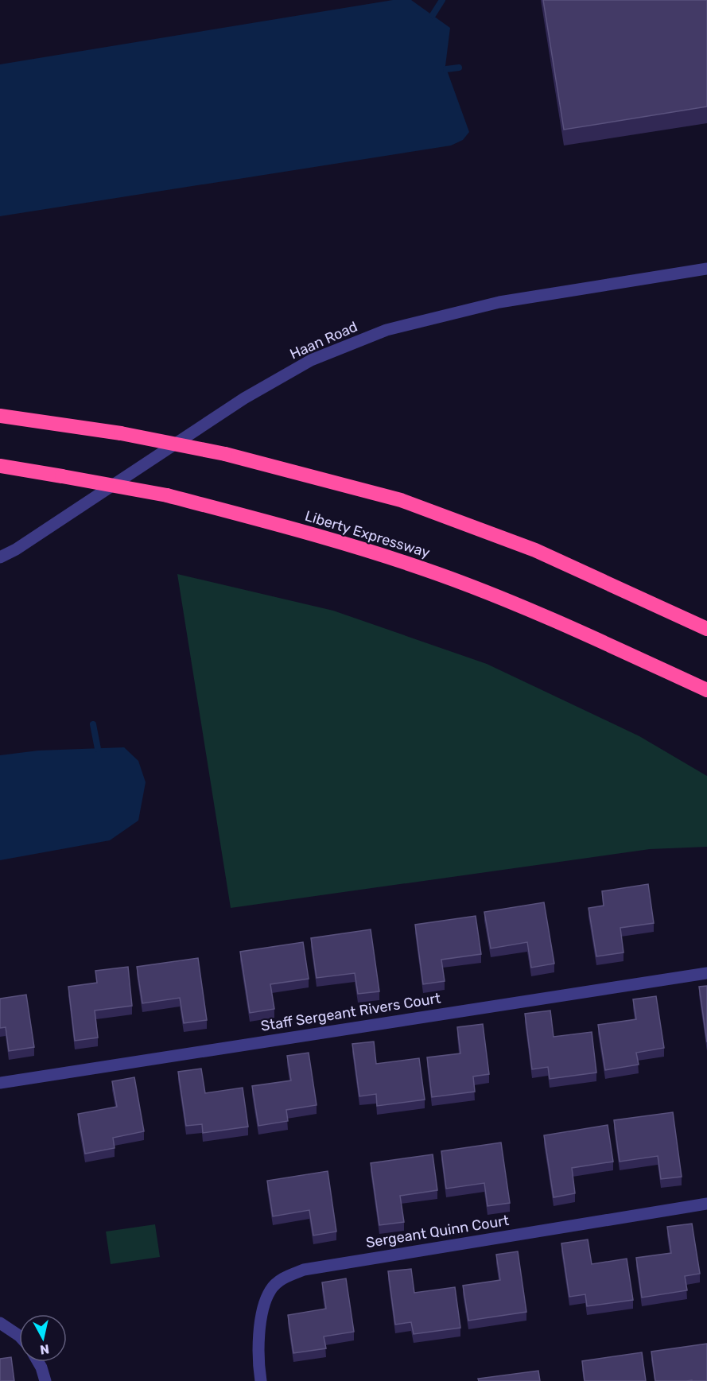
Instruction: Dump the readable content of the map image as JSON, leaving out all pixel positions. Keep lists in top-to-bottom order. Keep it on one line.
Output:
{"streets":{"highway":["Liberty Expressway"],"street":["Haan Road","Staff Sergeant Rivers Court","Sergeant Quinn Court"]},"north":"bottom"}
